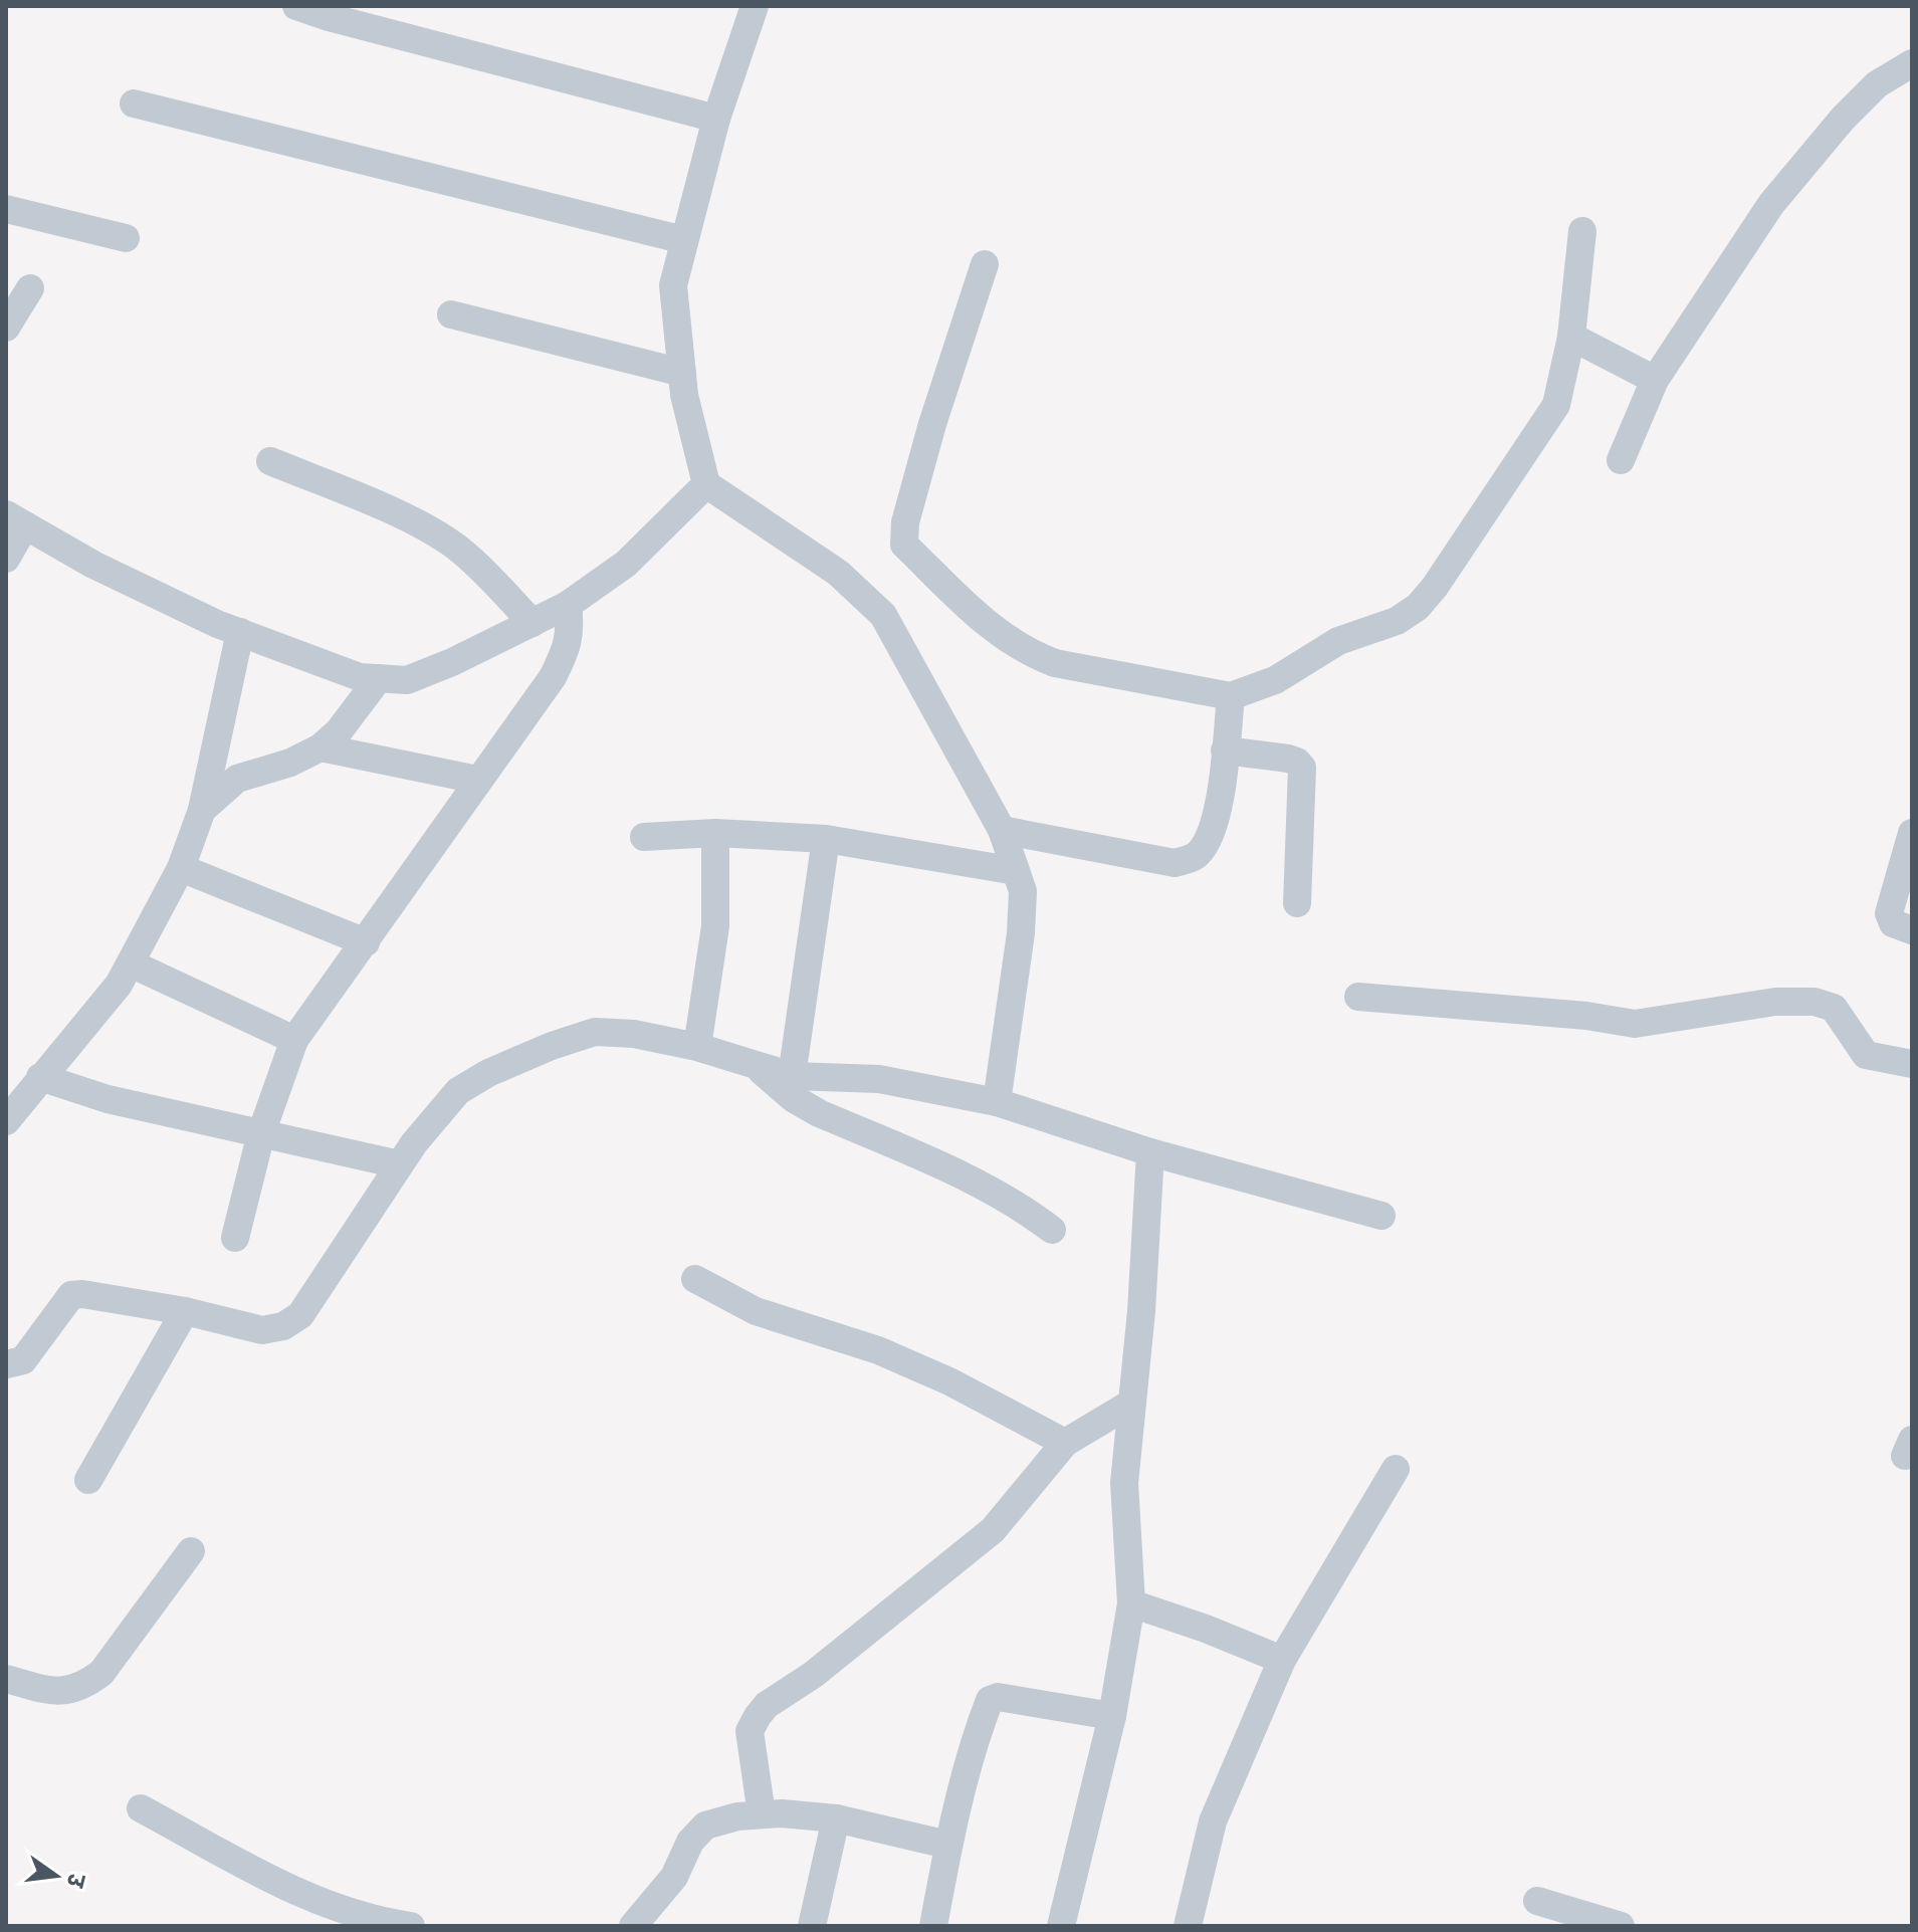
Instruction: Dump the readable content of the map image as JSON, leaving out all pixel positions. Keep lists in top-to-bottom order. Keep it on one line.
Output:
{"north":"right"}
